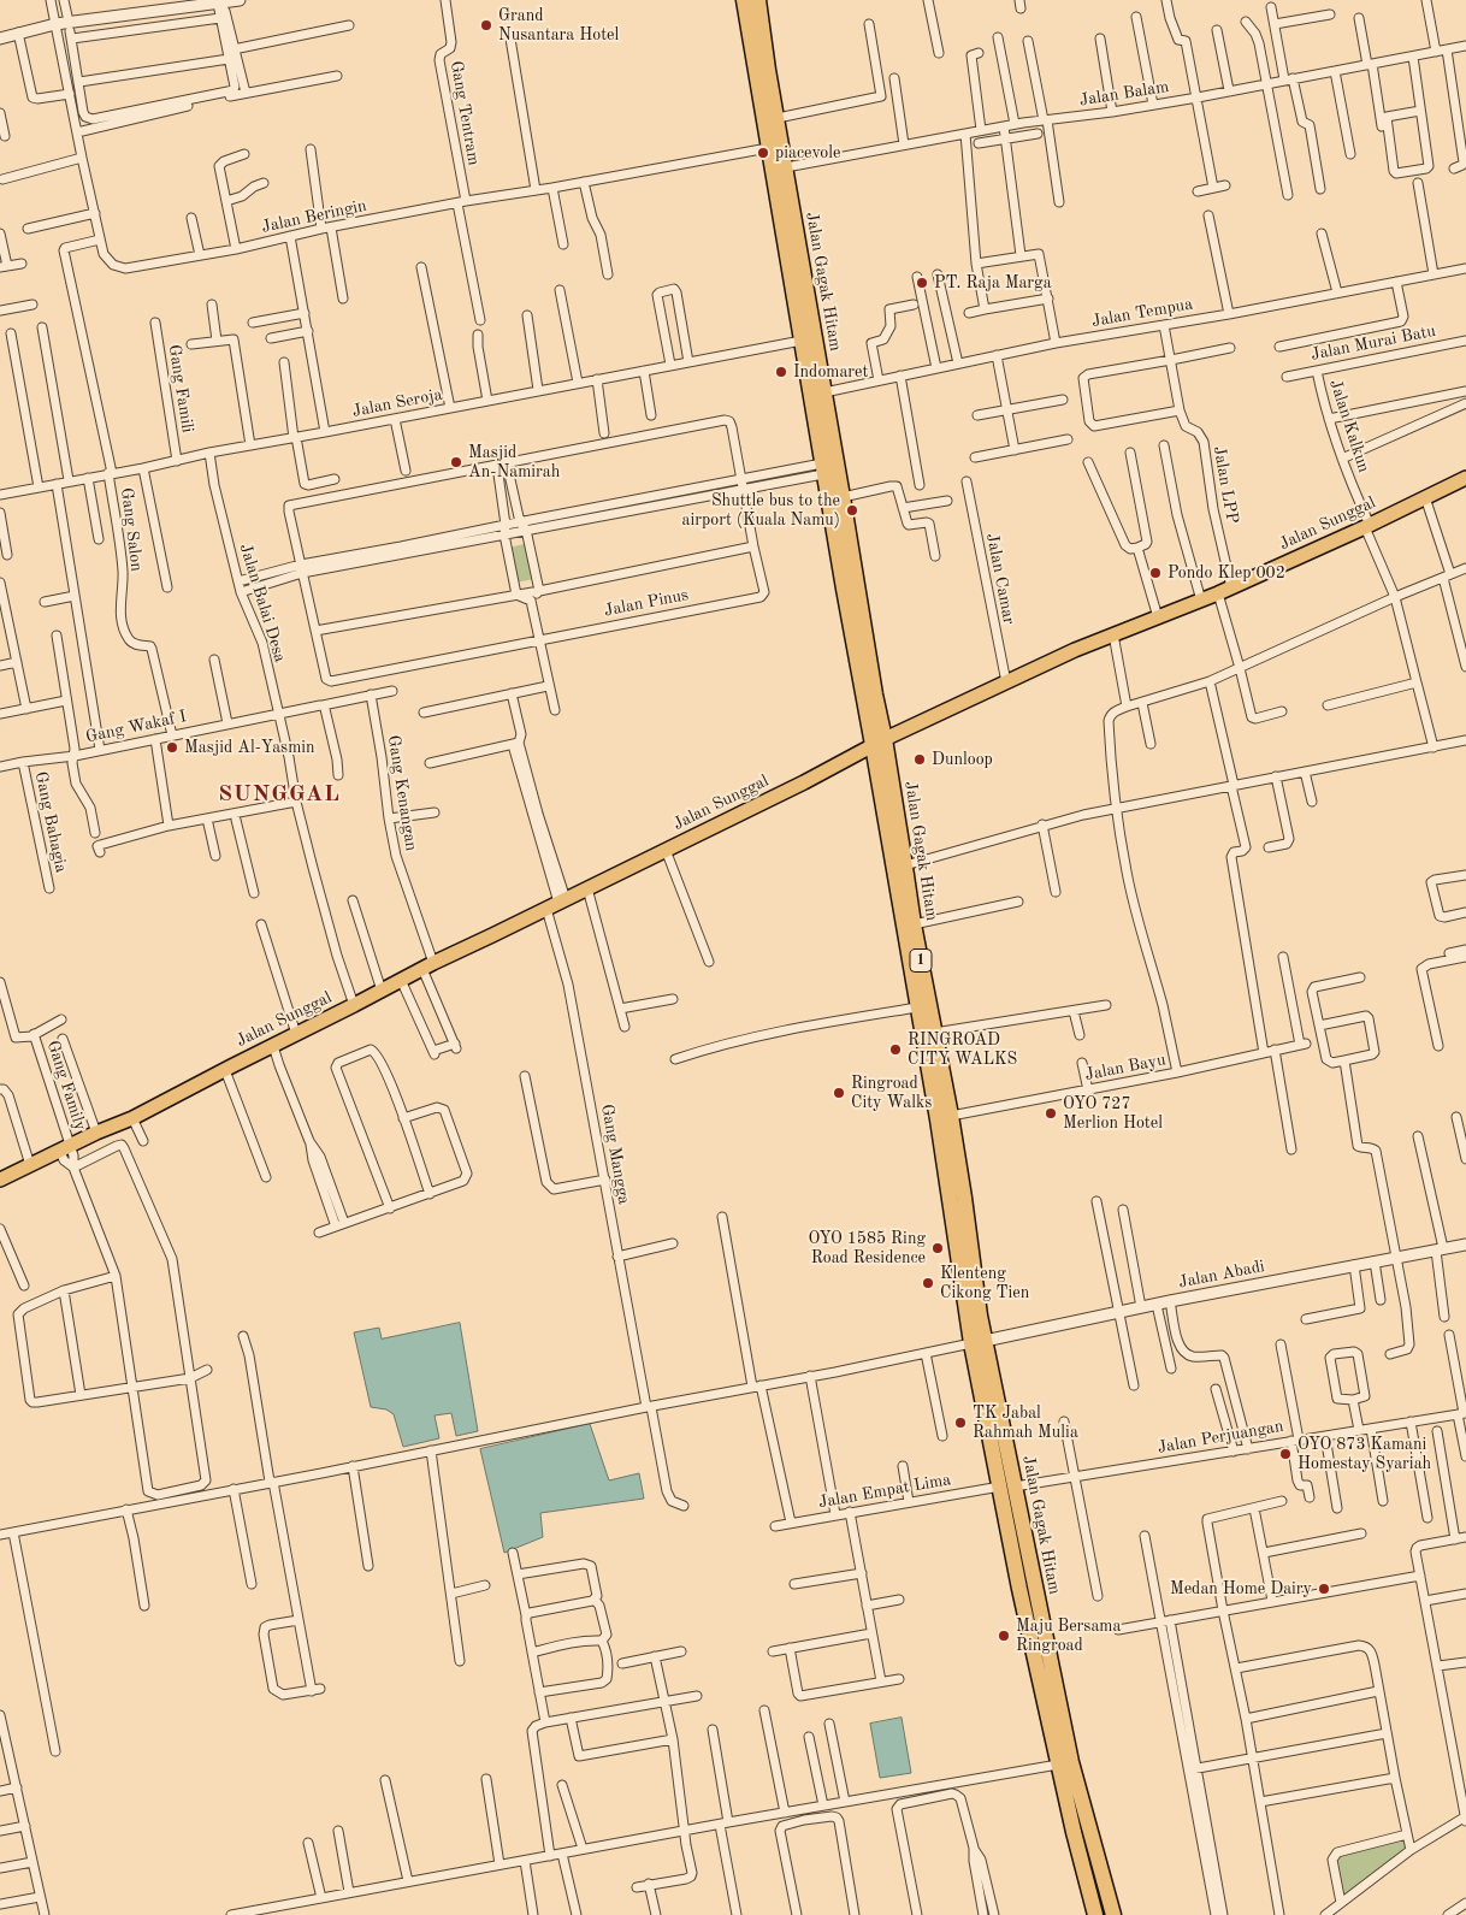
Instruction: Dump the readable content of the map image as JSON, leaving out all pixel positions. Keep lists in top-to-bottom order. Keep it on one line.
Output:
{"streets":{"highway":["Jalan Gagak Hitam","1"],"main road":["Jalan Sunggal"],"street":["Jalan Balam","Gang Tentram","Jalan Beringin","Jalan Tempua","Jalan Murai Batu","Gang Famili","Jalan Seroja","Jalan Kalkun","Jalan LPP","Gang Salon","Jalan Camar","Jalan Balai Desa","Jalan Pinus","Gang Wakaf I","Gang Kenangan","Gang Bahagia","Jalan Bayu","Gang Family","Gang Mangga","Jalan Abadi","Jalan Perjuangan","Jalan Empat Lima"]},"crossings":[["Jalan Balam","Jalan Gagak Hitam"],["Gang Tentram","Jalan Beringin"],["Jalan Beringin","Jalan Gagak Hitam"],["Jalan Beringin","Gang Salon"],["Jalan Gagak Hitam","Jalan Tempua"],["Jalan Gagak Hitam","Jalan Seroja"],["Jalan Gagak Hitam","Jalan Sunggal"],["Jalan Gagak Hitam","Jalan Bayu"],["Jalan Gagak Hitam","Jalan Abadi"],["Jalan Gagak Hitam","Jalan Perjuangan"],["Jalan Gagak Hitam","Jalan Empat Lima"],["Jalan Tempua","Jalan LPP"],["Jalan Murai Batu","Jalan Kalkun"],["Gang Famili","Jalan Seroja"],["Jalan Seroja","Gang Salon"],["Jalan Seroja","Jalan Balai Desa"],["Jalan Kalkun","Jalan Sunggal"],["Jalan LPP","Jalan Sunggal"],["Jalan Sunggal","Jalan Camar"],["Jalan Sunggal","Jalan Balai Desa"],["Jalan Sunggal","Gang Kenangan"],["Jalan Sunggal","Gang Family"],["Jalan Sunggal","Gang Mangga"],["Gang Salon","Gang Wakaf I"],["Jalan Balai Desa","Gang Wakaf I"],["Gang Wakaf I","Gang Kenangan"],["Gang Wakaf I","Gang Bahagia"],["Jalan Perjuangan","Jalan Empat Lima"]],"districts":["SUNGGAL"],"places":["Grand Nusantara Hotel","piacevole","PT. Raja Marga","Indomaret","Masjid An-Namirah","Shuttle bus to the airport (Kuala Namu)","Pondo Klep 002","Masjid Al-Yasmin","Dunloop","RINGROAD CITY WALKS","Ringroad City Walks","OYO 727 Merlion Hotel","OYO 1585 Ring Road Residence","Klenteng Cikong Tien","TK Jabal Rahmah Mulia","OYO 873 Kamani Homestay Syariah","Medan Home Dairy","Maju Bersama Ringroad"]}
